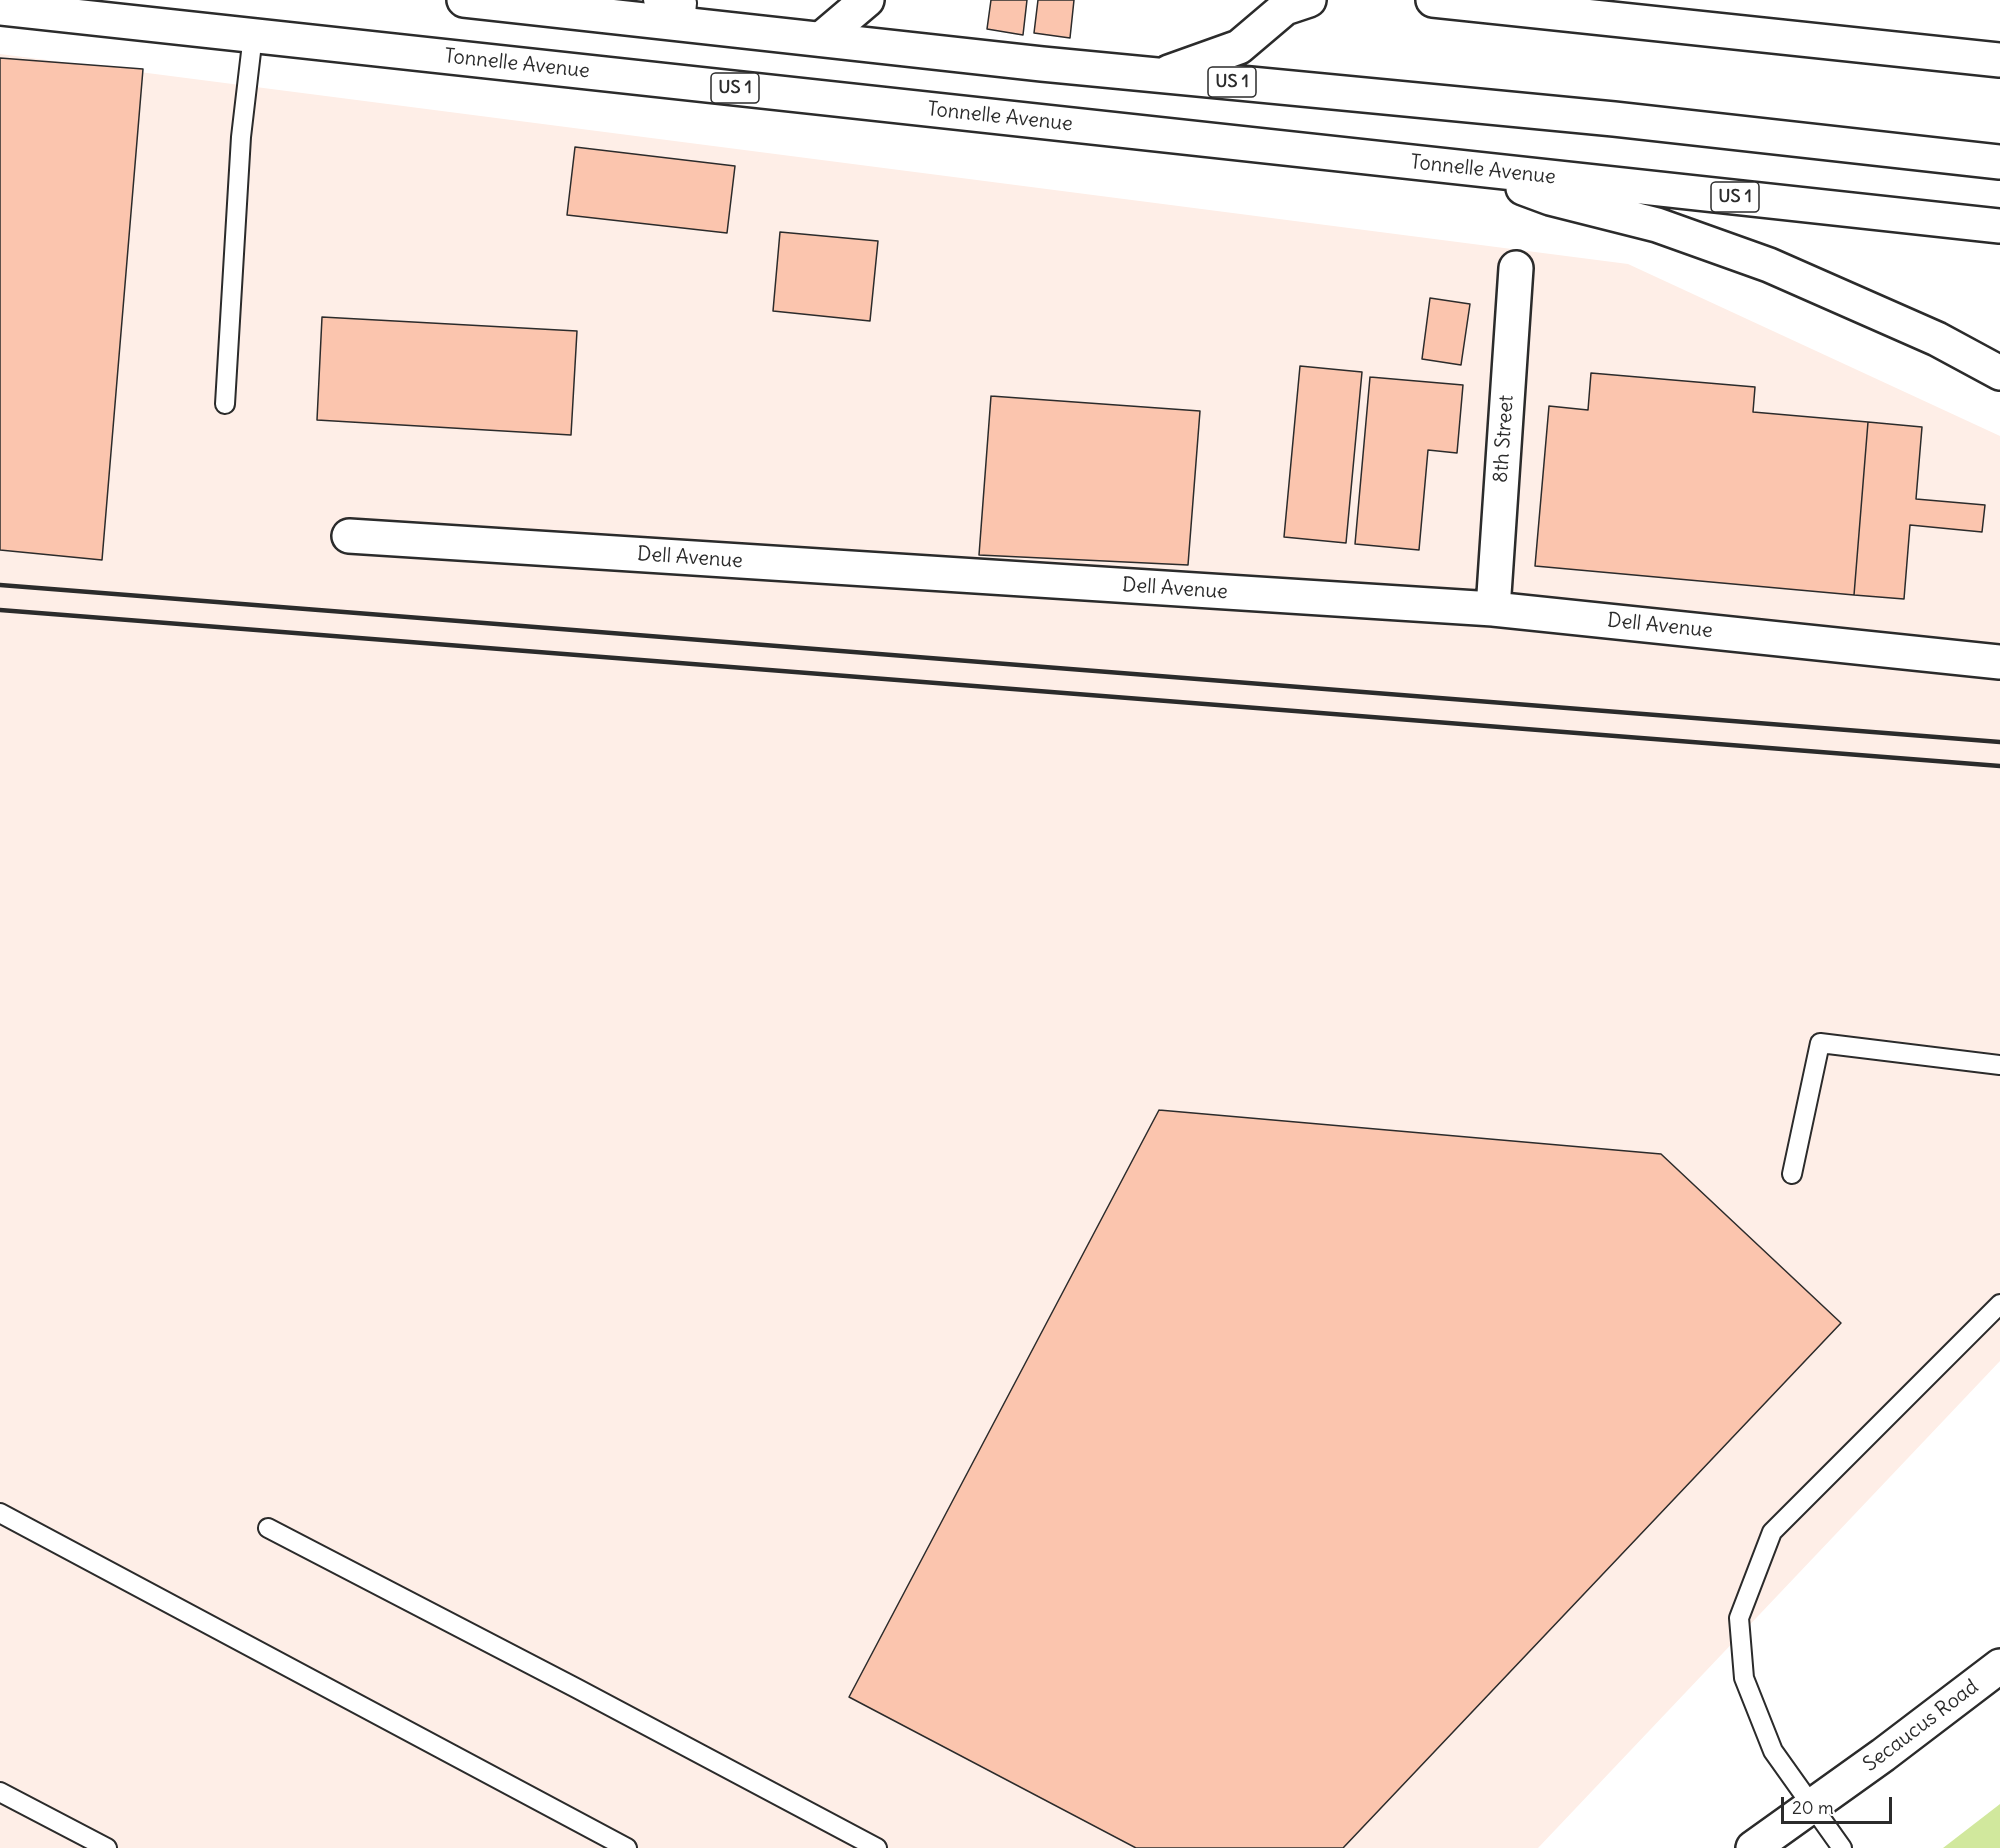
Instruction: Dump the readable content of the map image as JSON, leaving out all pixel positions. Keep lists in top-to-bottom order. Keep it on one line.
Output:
{"streets":{"main road":["Tonnelle Avenue","US 1","8th Street","Dell Avenue","Secaucus Road"]},"crossings":[["8th Street","Dell Avenue"]],"scale_bar":"20 m"}
